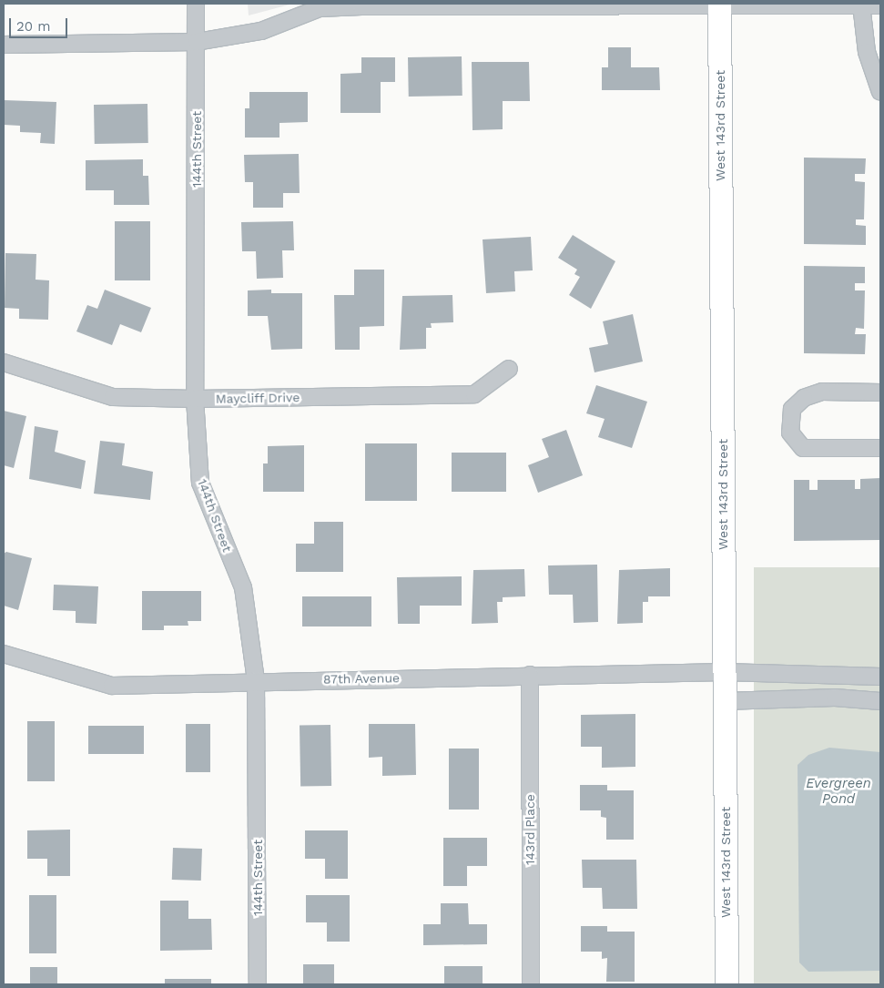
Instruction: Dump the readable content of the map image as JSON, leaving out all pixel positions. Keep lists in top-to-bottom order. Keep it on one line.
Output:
{"streets":{"main road":["West 143rd Street"],"street":["144th Street","Maycliff Drive","87th Avenue","143rd Place"]},"crossings":[["West 143rd Street","87th Avenue"],["144th Street","Maycliff Drive"],["144th Street","87th Avenue"],["87th Avenue","143rd Place"]],"water":["Evergreen Pond"],"scale_bar":"20 m"}
